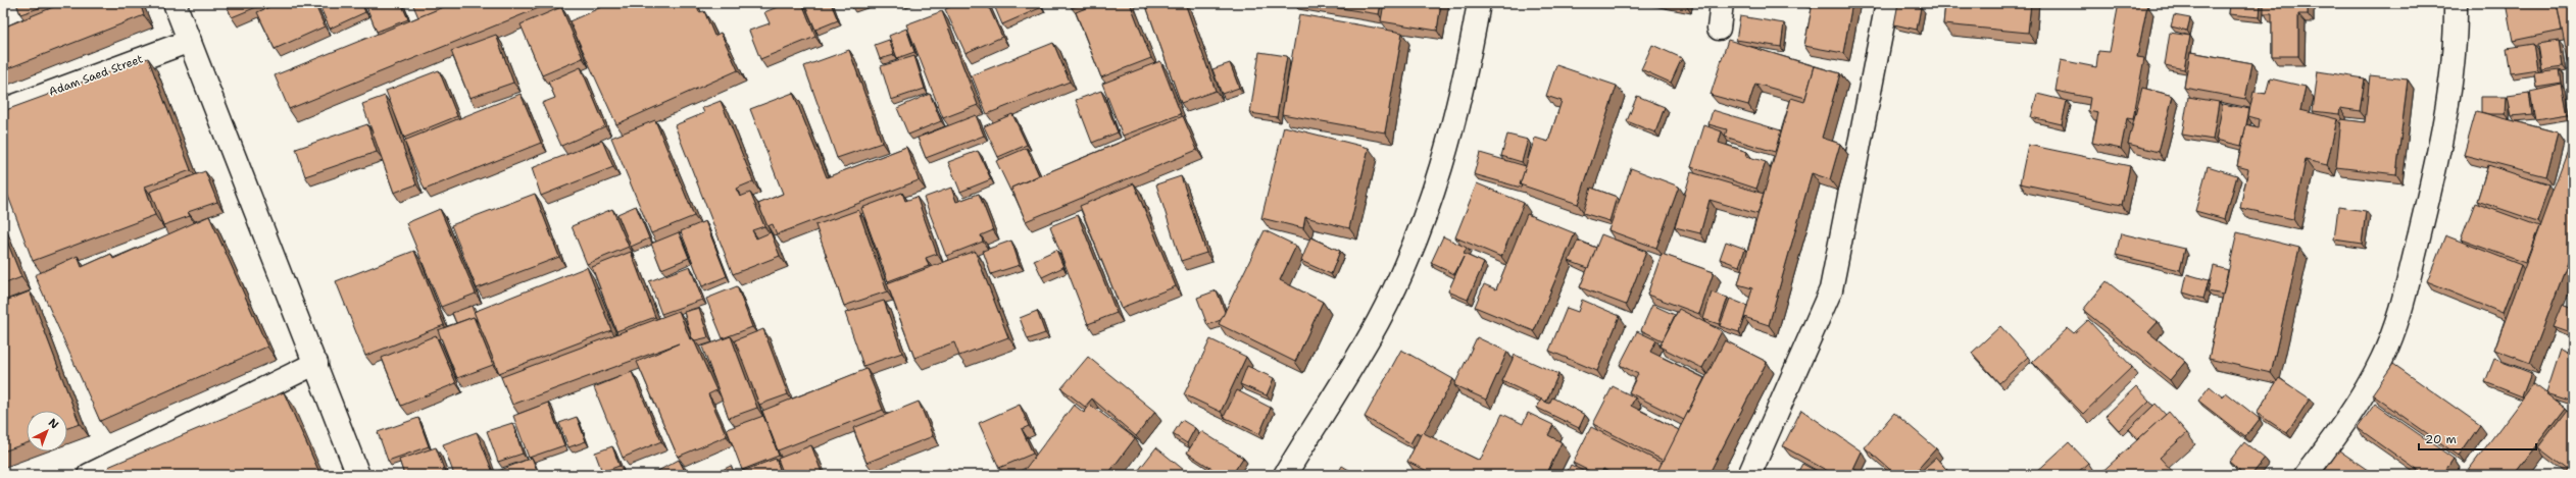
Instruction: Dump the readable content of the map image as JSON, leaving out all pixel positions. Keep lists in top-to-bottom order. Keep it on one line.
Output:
{"streets":{"street":["Adam Saed Street"]},"scale_bar":"20 m","north":"top right"}
